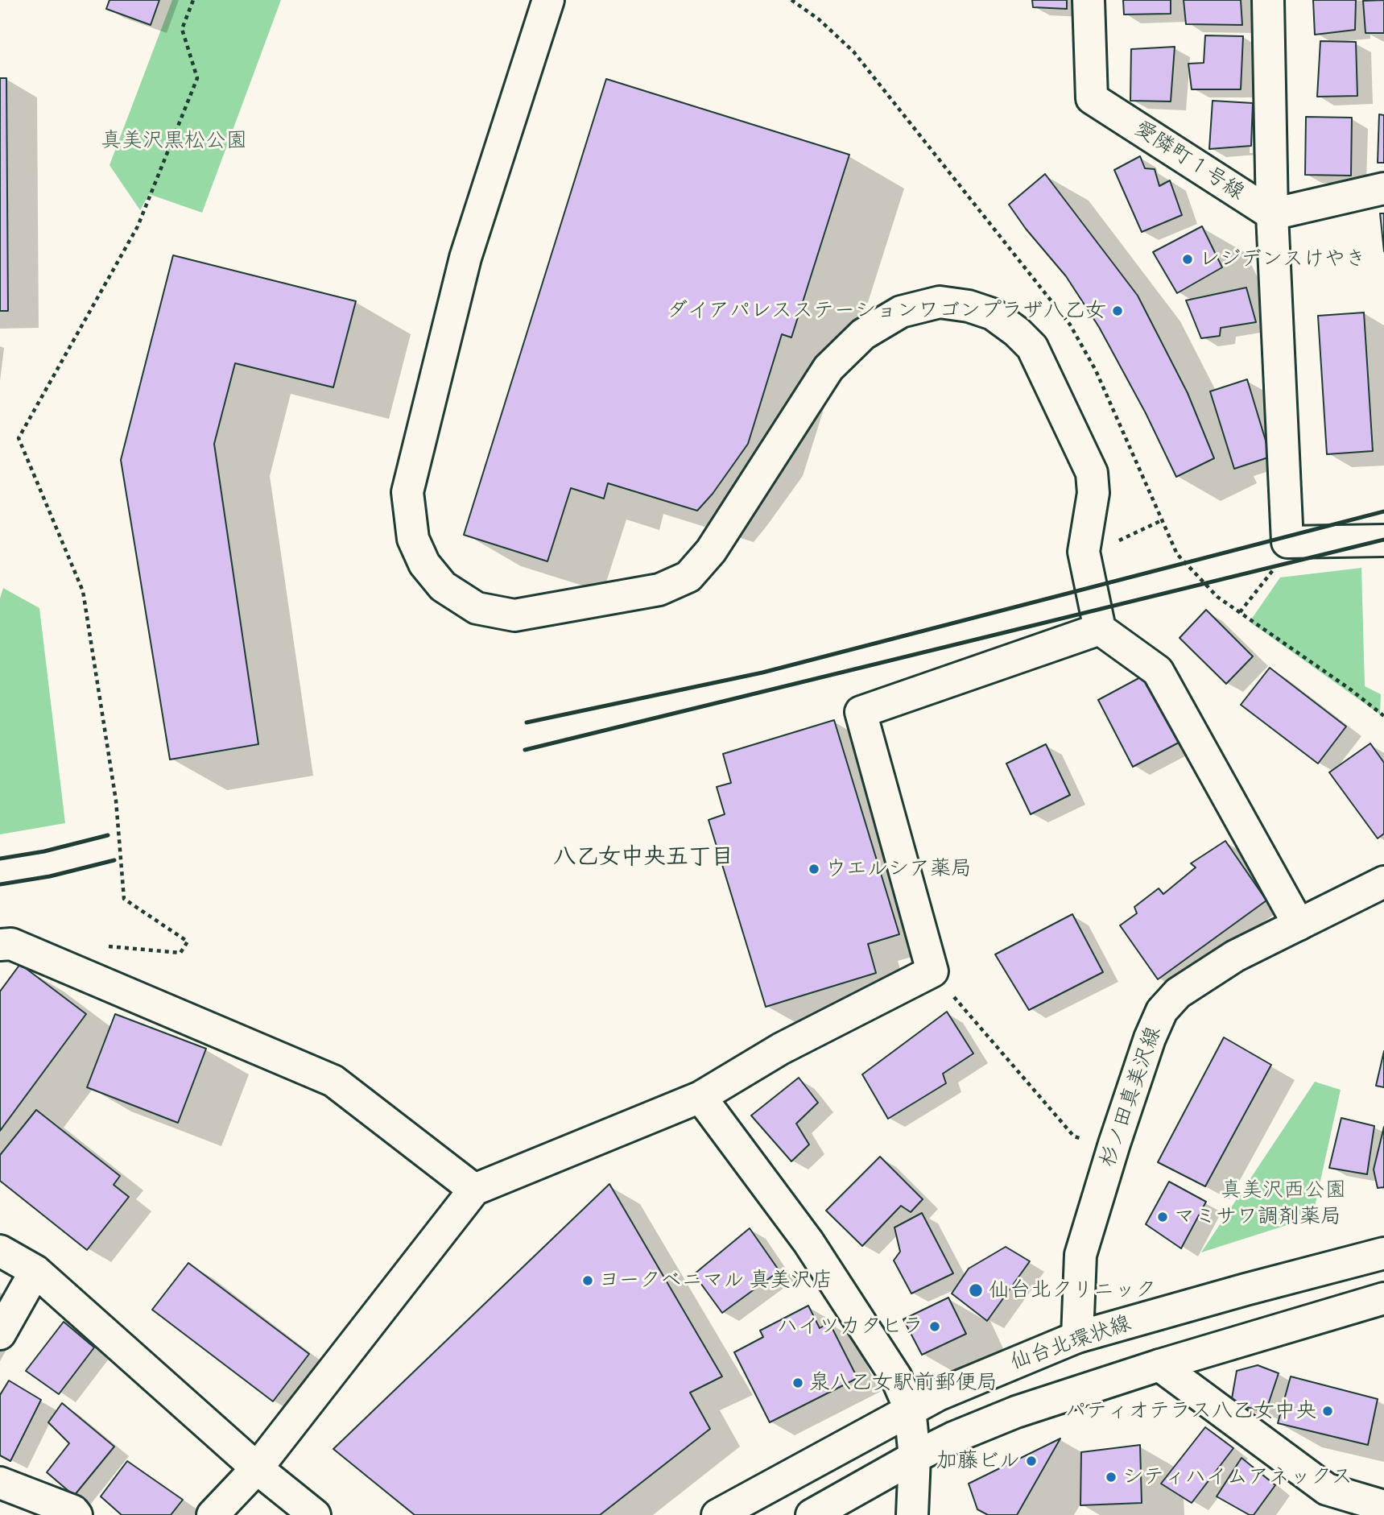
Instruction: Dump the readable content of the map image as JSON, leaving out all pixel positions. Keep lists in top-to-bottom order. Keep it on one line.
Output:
{"streets":{"street":["愛隣町１号線","杉ノ田真美沢線","仙台北環状線"]},"crossings":[["杉ノ田真美沢線","仙台北環状線"]],"districts":["八乙女中央五丁目"],"parks":["真美沢黒松公園","真美沢西公園"],"places":["レジデンスけやき","ダイアパレスステーションワゴンプラザ八乙女","ウエルシア薬局","マミサワ調剤薬局","ヨークベニマル 真美沢店","仙台北クリニック","ハイツカタヒラ","泉八乙女駅前郵便局","パティオテラス八乙女中央","加藤ビル","シティハイムアネックス"]}
